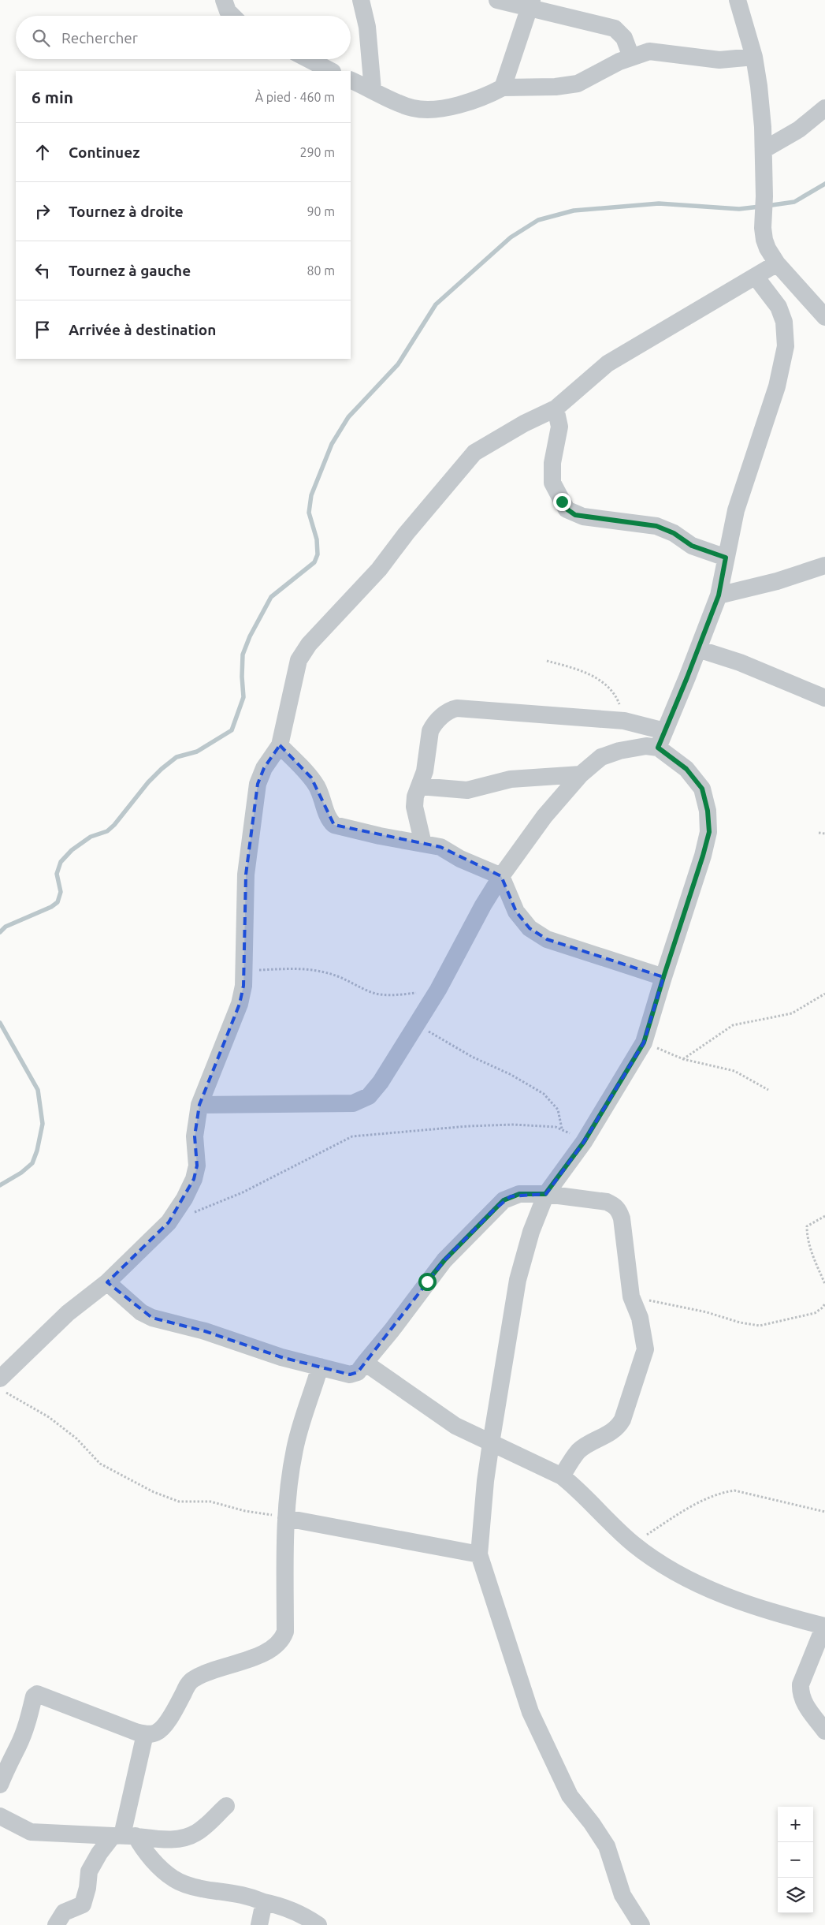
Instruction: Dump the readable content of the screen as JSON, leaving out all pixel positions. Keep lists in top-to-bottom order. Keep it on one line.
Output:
{"page":{"search":"Rechercher","heading":["6 min","À pied · 460 m"],"list":[["Continuez","290 m"],["Tournez à droite","90 m"],["Tournez à gauche","80 m"],"Arrivée à destination"],"map_buttons":["+","−"]}}
